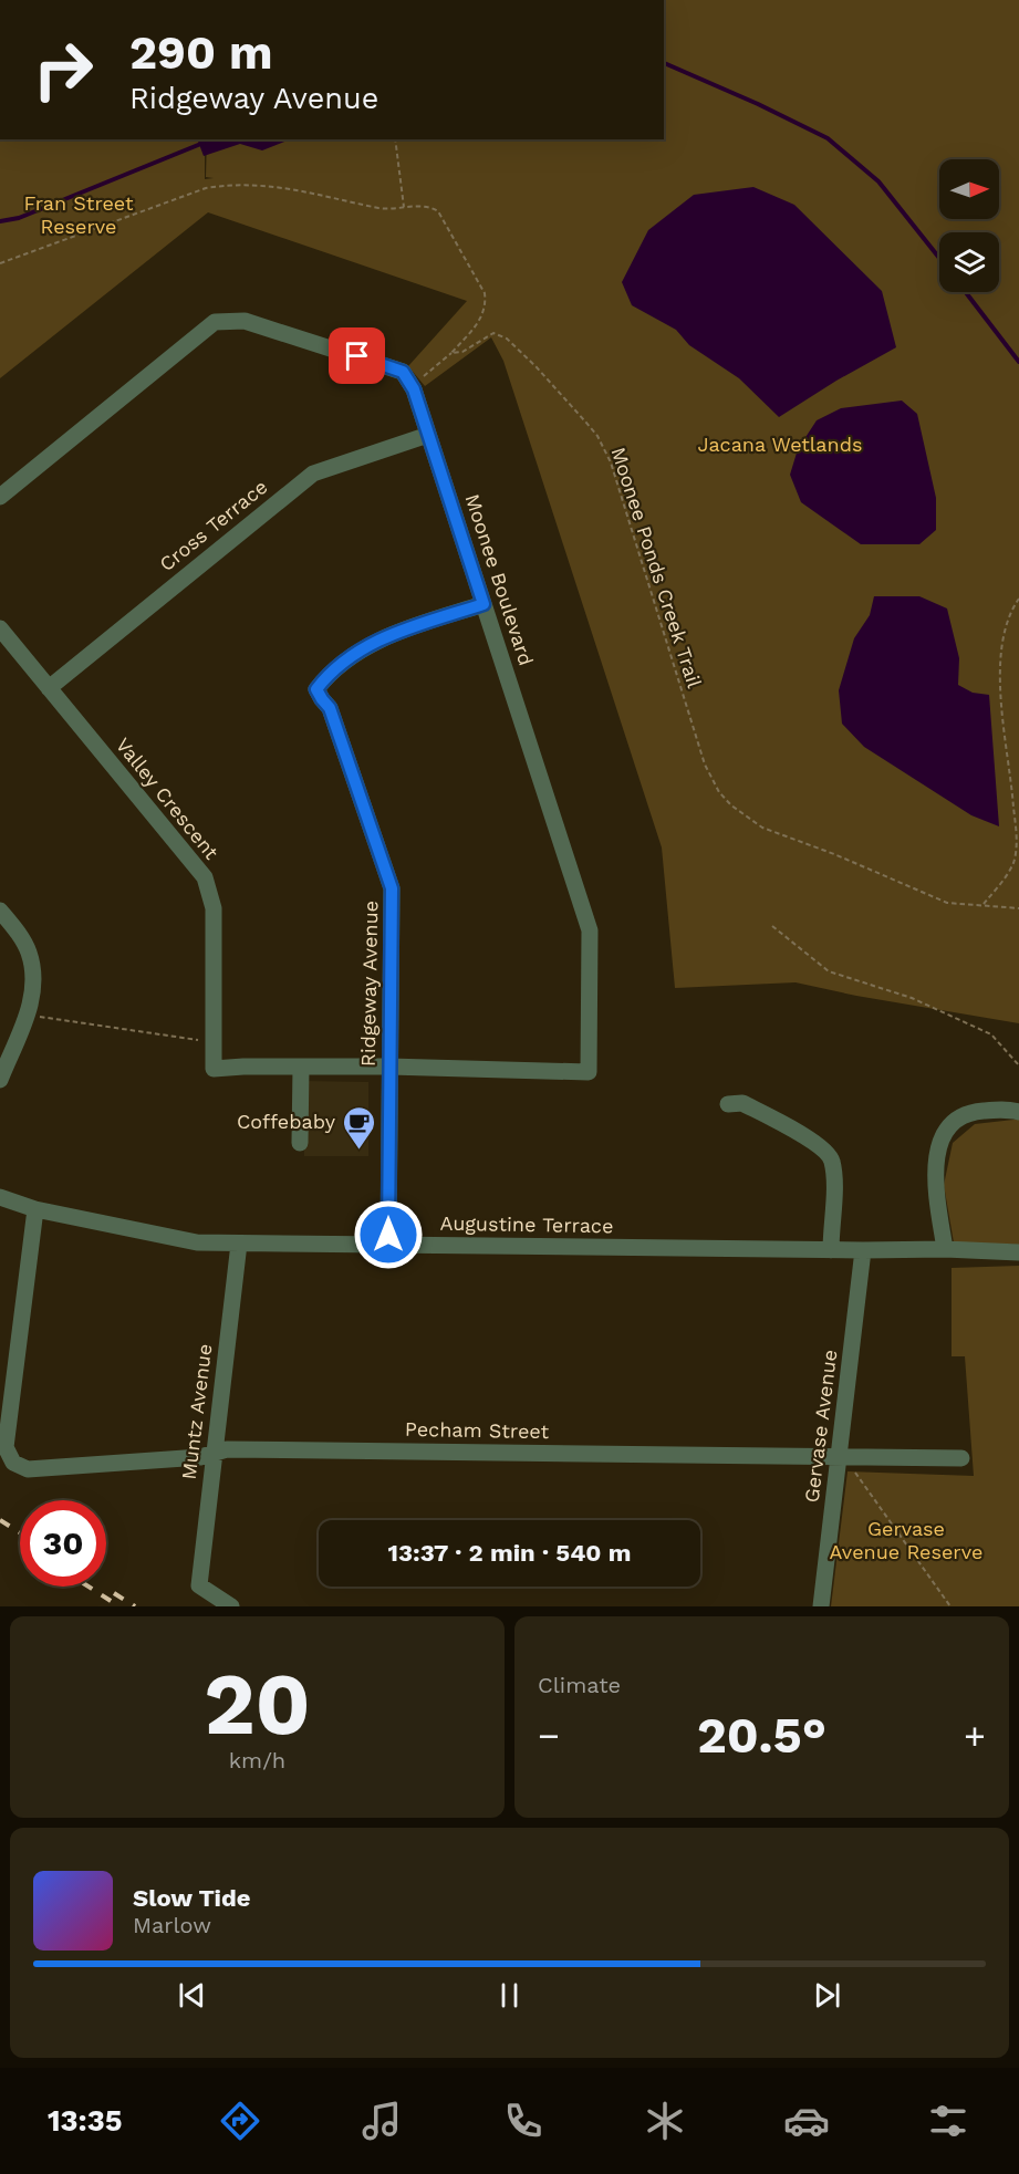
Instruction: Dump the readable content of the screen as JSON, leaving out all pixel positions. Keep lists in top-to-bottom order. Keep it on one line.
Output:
{"streets":{"street":["Cross Terrace","Moonee Boulevard","Valley Crescent","Ridgeway Avenue","Augustine Terrace","Muntz Avenue","Gervase Avenue","Pecham Street"],"path":["Moonee Ponds Creek Trail"]},"crossings":[["Cross Terrace","Moonee Boulevard"],["Cross Terrace","Valley Crescent"],["Moonee Boulevard","Ridgeway Avenue"],["Ridgeway Avenue","Augustine Terrace"],["Augustine Terrace","Muntz Avenue"],["Augustine Terrace","Gervase Avenue"],["Augustine Terrace","Pecham Street"],["Muntz Avenue","Pecham Street"],["Gervase Avenue","Pecham Street"]],"parks":["Fran Street Reserve","Jacana Wetlands","Gervase Avenue Reserve"],"places":{"cafe":["Coffebaby"]},"north":"right","page":{"turn":["290 m","Ridgeway Avenue"],"limit":"30","trip":"13:37 · 2 min · 540 m","tile":[["20","km/h"],"Climate"],"heat":["−","20.5°","+"],"song":["Slow Tide","Marlow"],"tabs":"13:35"}}
